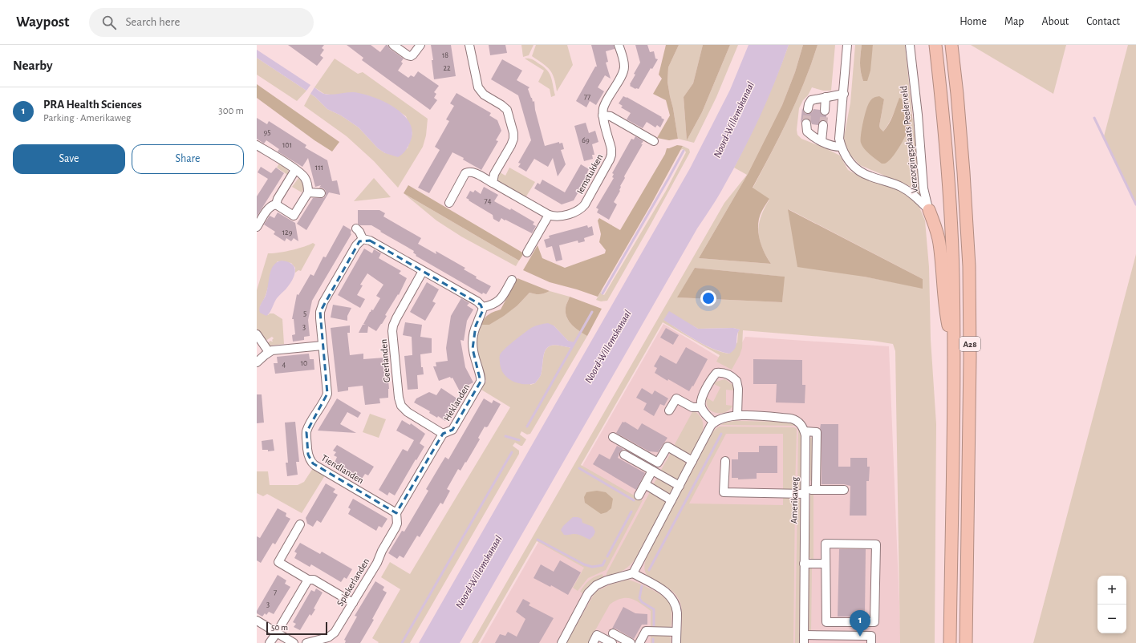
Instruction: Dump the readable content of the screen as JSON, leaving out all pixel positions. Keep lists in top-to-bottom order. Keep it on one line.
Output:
{"streets":{"highway":["A28"],"street":["Verzorgingsplaats Peelerveld","Iemstukken","Geerlanden","Heklanden","Tiendlanden","Amerikaweg","Spiekerlanden"]},"crossings":[["Verzorgingsplaats Peelerveld","A28"],["Geerlanden","Heklanden"],["Heklanden","Tiendlanden"],["Heklanden","Spiekerlanden"],["Tiendlanden","Spiekerlanden"]],"water":["Noord-Willemskanaal"],"house_numbers":["18","22","77","95","69","101","111","74","129","5","3","10","4","7","3"],"scale_bar":"50 m","page":{"header":"Waypost","search":"Search here","nav":["Home","Map","About","Contact"],"heading":"Nearby","list":[{"mark":"1","name":"PRA Health Sciences","note":"Parking · Amerikaweg","value":"300 m"}],"buttons":["Save","Share"],"map_buttons":["+","−"],"pins":"1","scale":"50 m"}}
